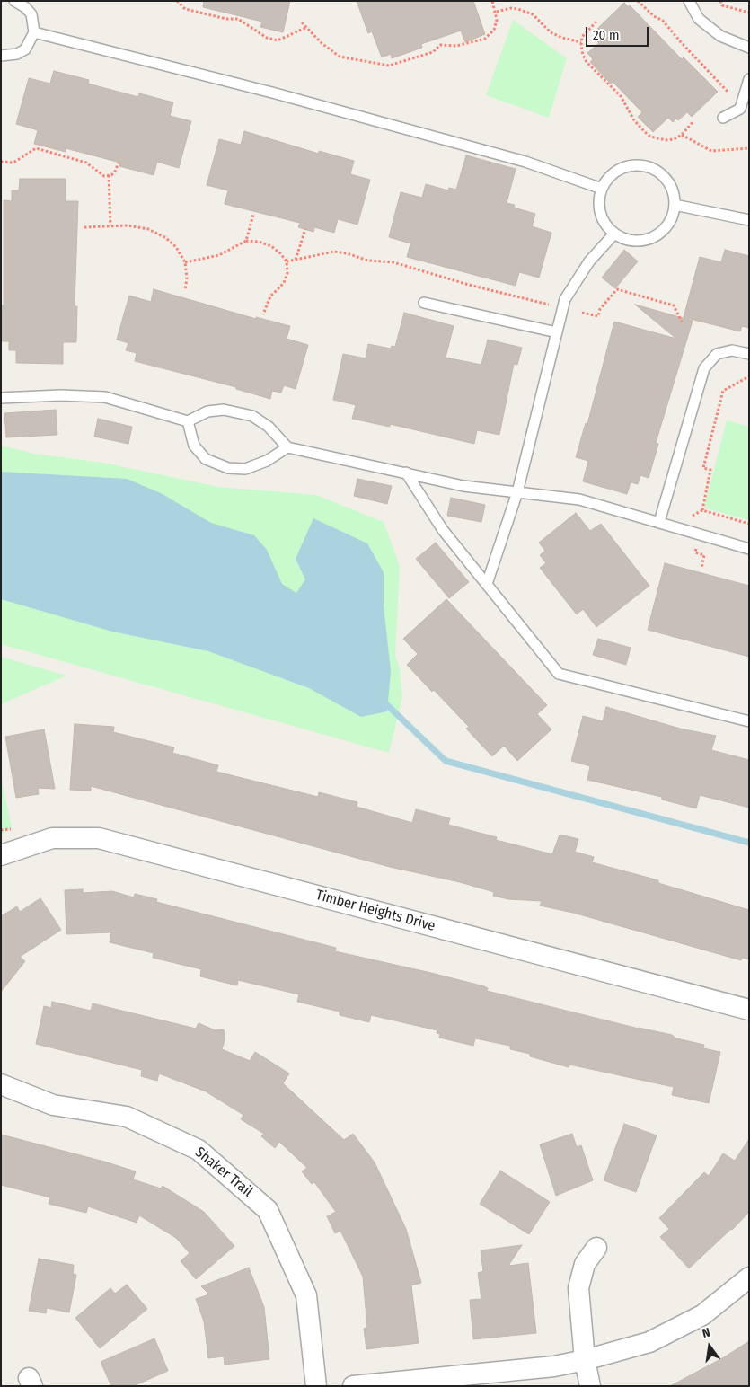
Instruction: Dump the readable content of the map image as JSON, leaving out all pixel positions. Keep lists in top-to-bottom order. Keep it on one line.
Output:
{"streets":{"street":["Timber Heights Drive","Shaker Trail"]},"scale_bar":"20 m","north":"top"}
